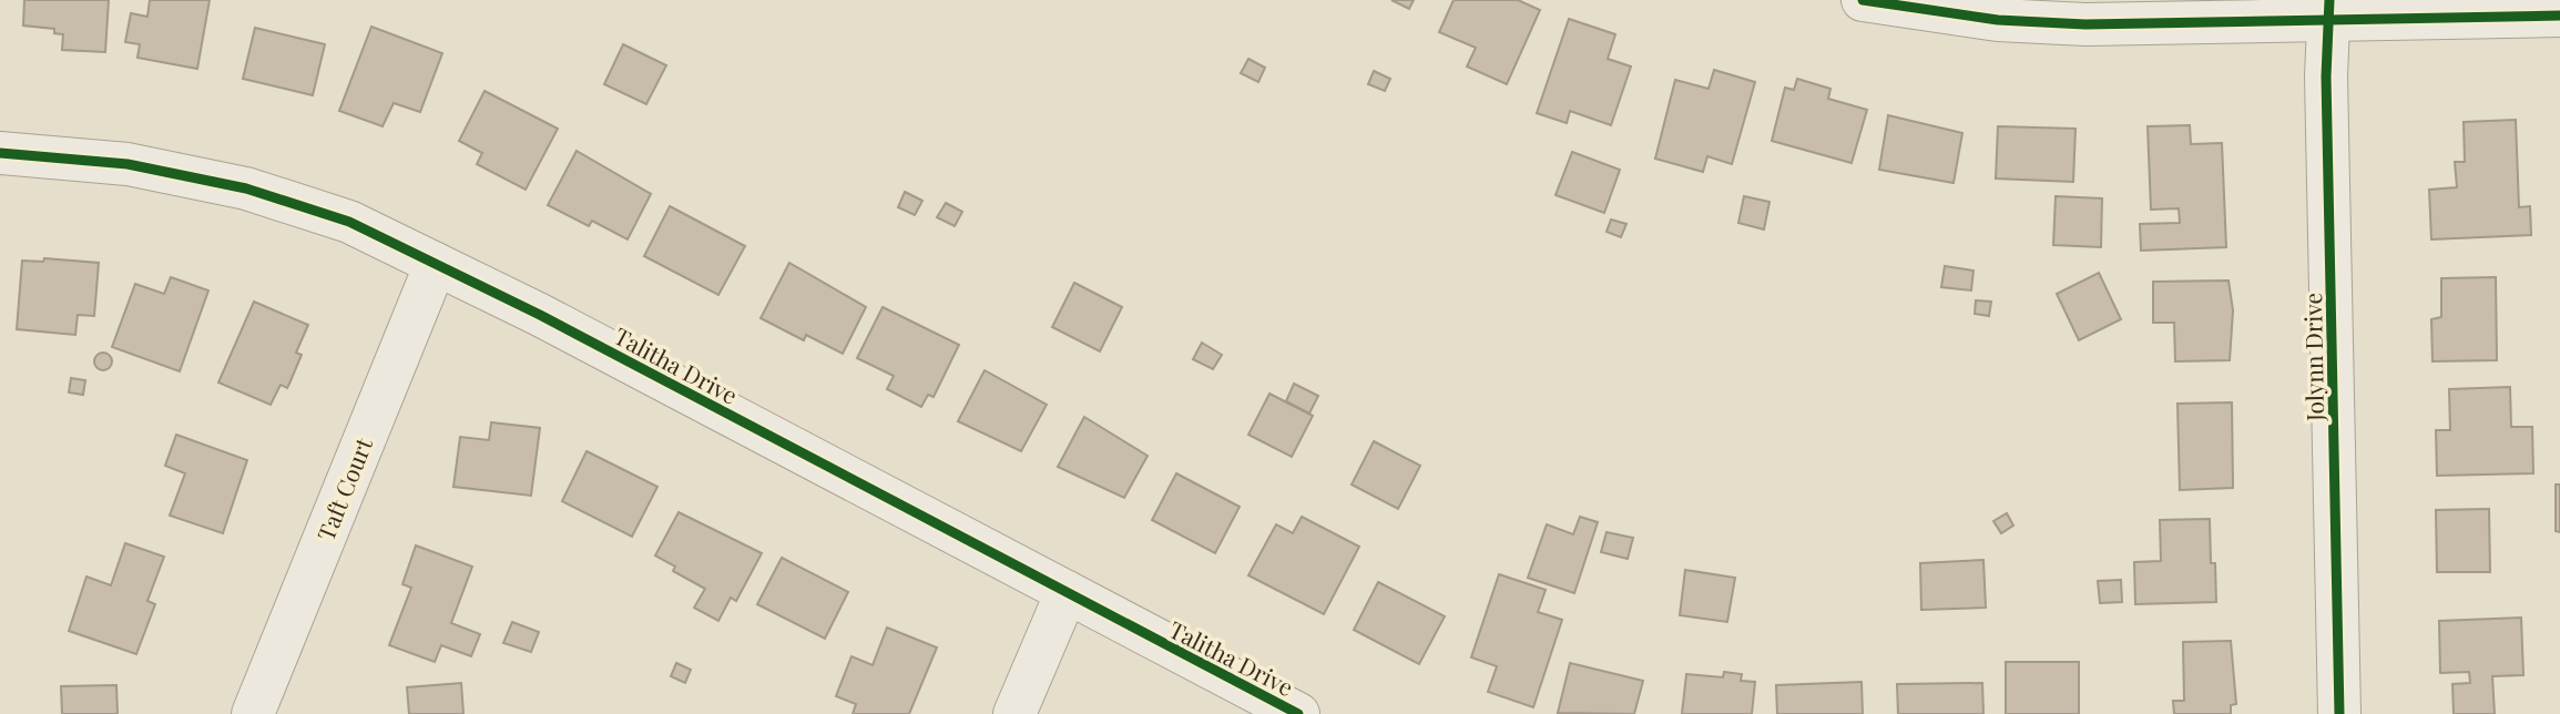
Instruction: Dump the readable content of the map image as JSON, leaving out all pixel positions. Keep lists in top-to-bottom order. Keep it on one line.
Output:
{"streets":{"street":["Jolynn Drive","Talitha Drive","Taft Court"]},"crossings":[["Talitha Drive","Taft Court"]]}
